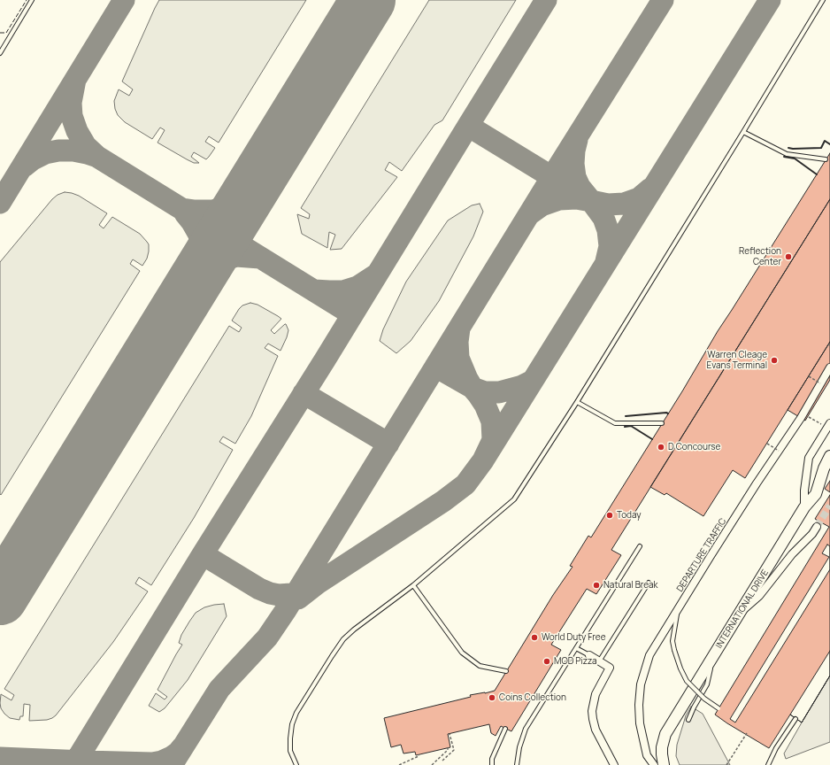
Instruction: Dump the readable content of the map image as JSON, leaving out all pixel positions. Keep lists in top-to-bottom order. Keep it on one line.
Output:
{"streets":{"street":["DEPARTURE TRAFFIC","INTERNATIONAL DRIVE"]},"places":["Reflection Center","Warren Cleage Evans Terminal","D Concourse","Today","Natural Break","World Duty Free","MOD Pizza","Coins Collection"]}
